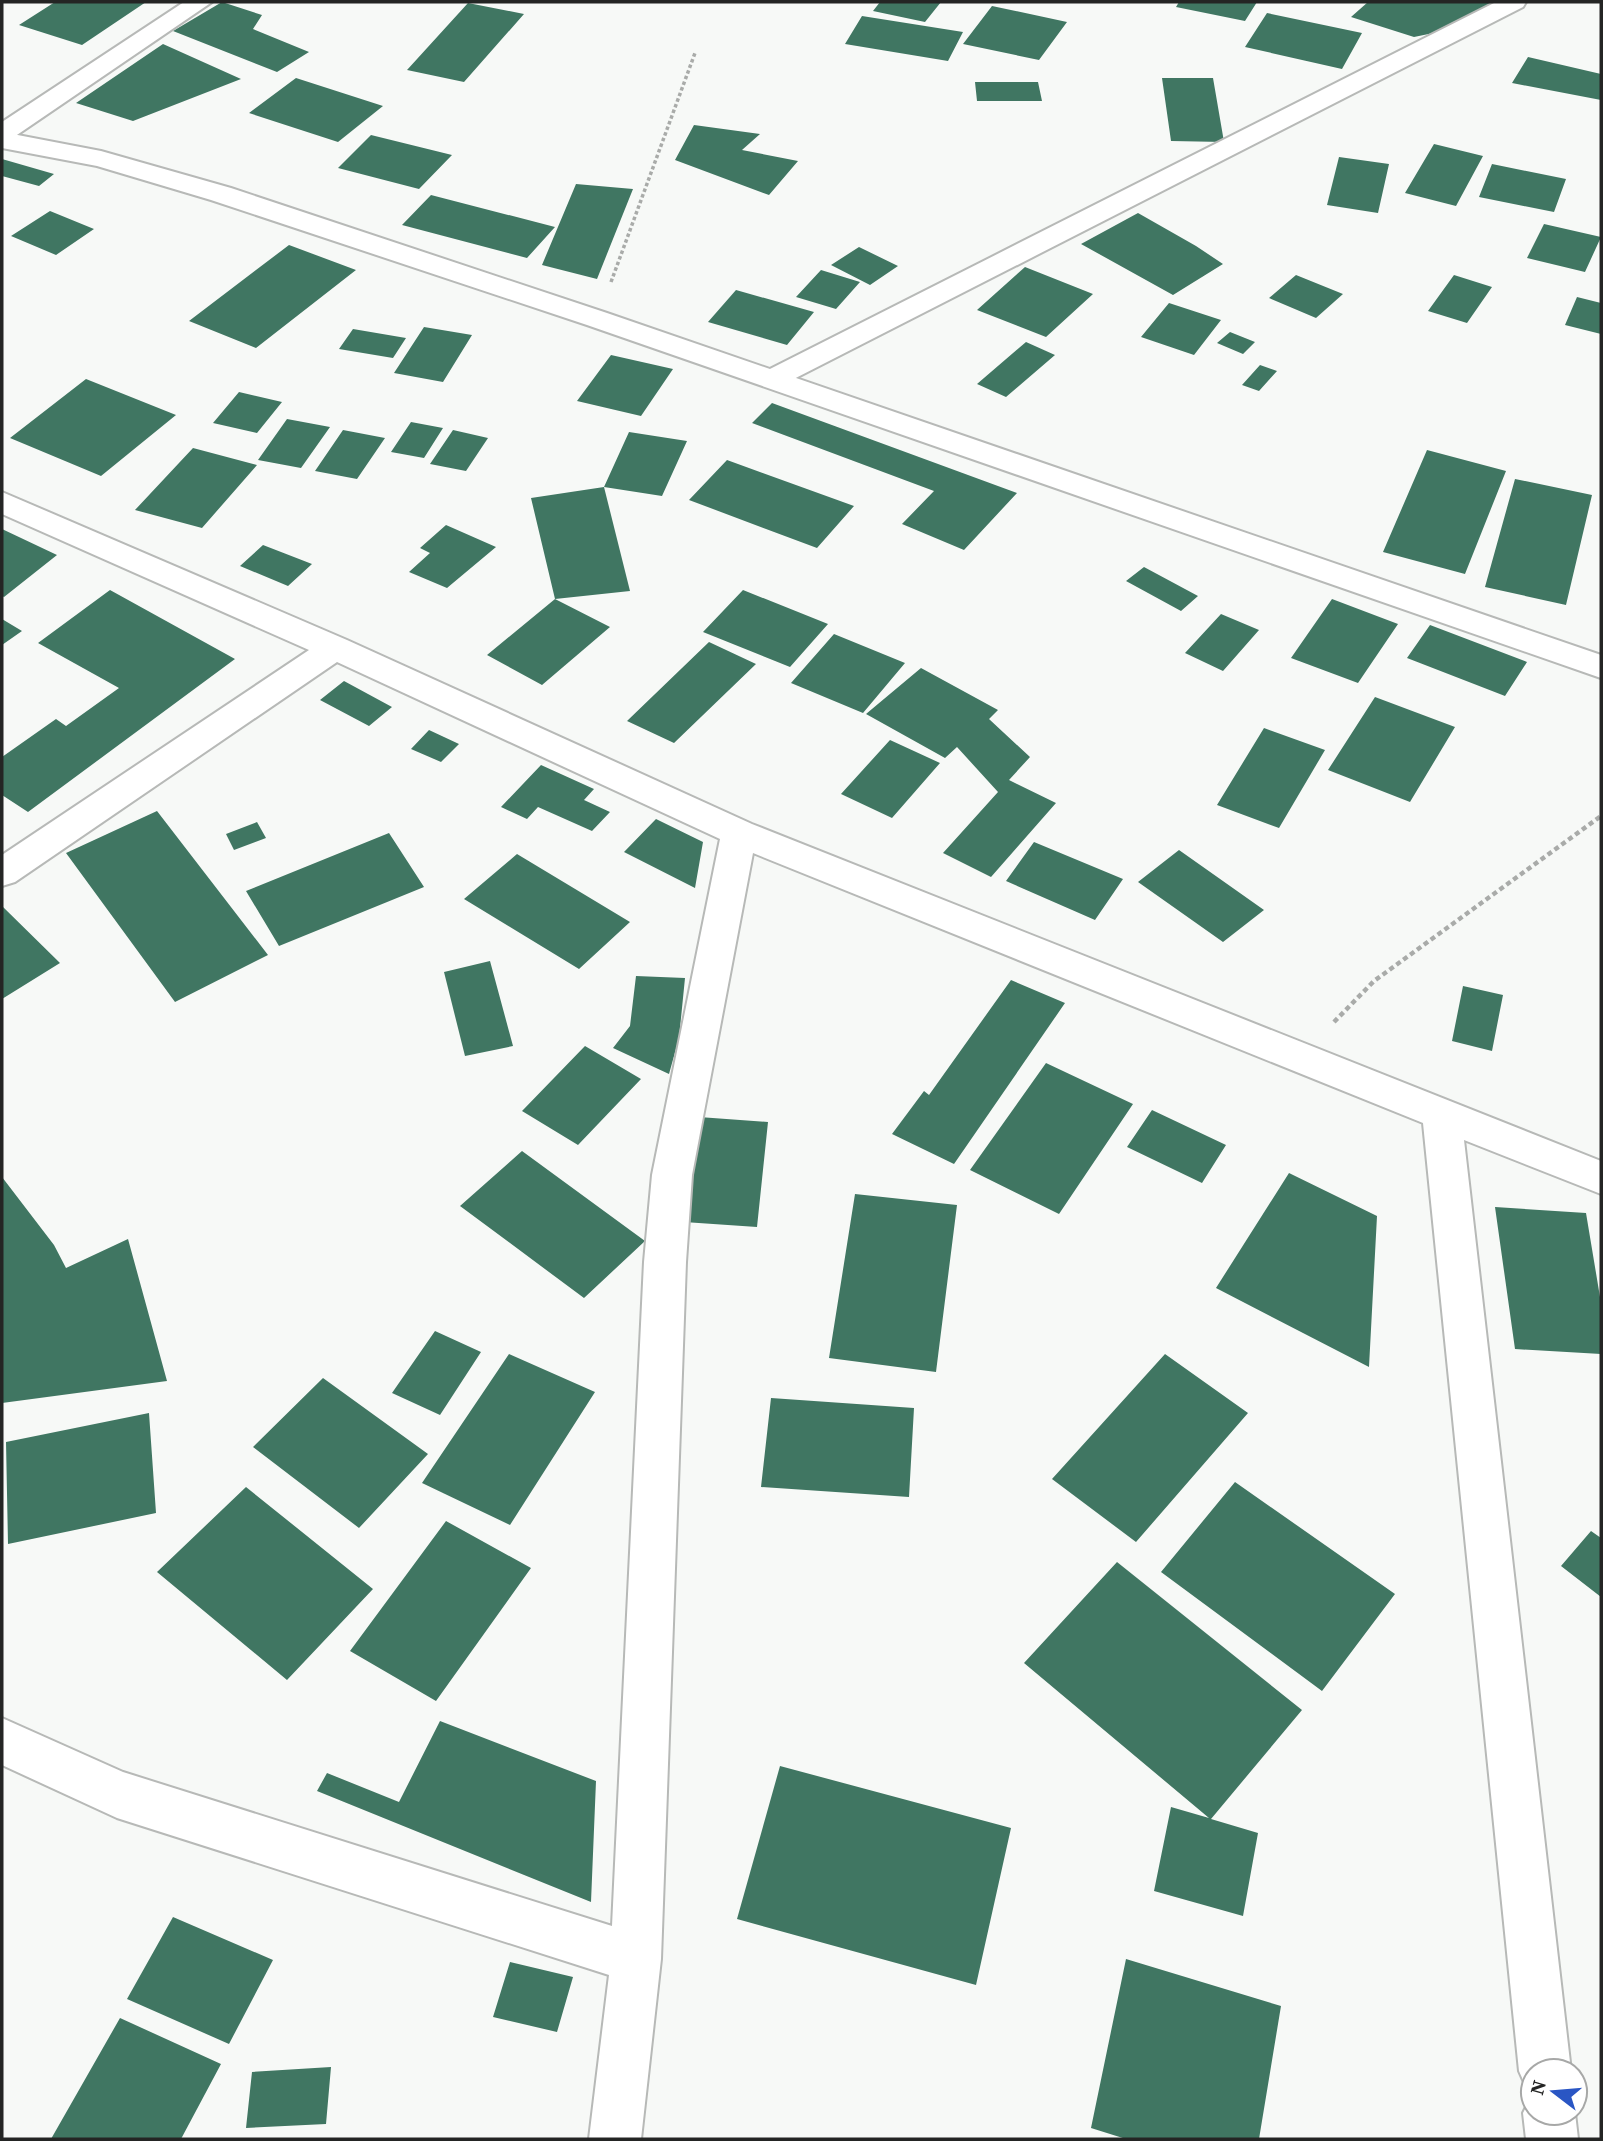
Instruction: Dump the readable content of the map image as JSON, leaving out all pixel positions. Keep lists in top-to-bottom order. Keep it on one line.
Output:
{"north":"left"}
